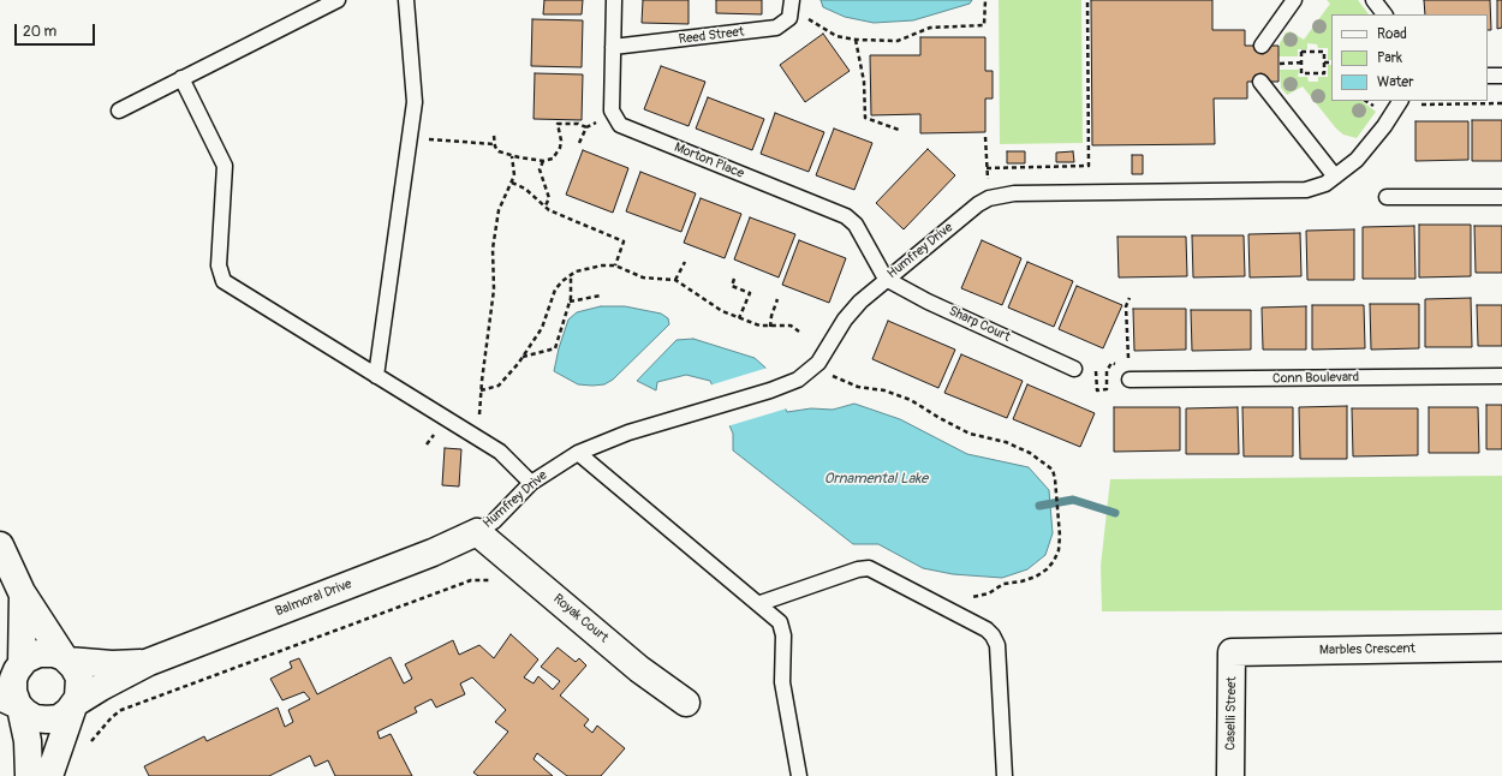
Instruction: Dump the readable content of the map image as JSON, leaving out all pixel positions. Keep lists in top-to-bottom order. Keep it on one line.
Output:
{"streets":{"street":["Balmoral Drive","Royak Court","Marbles Crescent","Caselli Street"],"lane":["Reed Street","Morton Place","Humfrey Drive","Sharp Court","Conn Boulevard"]},"crossings":[["Reed Street","Morton Place"],["Morton Place","Humfrey Drive"],["Morton Place","Sharp Court"],["Humfrey Drive","Sharp Court"],["Humfrey Drive","Balmoral Drive"],["Humfrey Drive","Royak Court"],["Balmoral Drive","Royak Court"],["Marbles Crescent","Caselli Street"]],"water":["Ornamental Lake"],"legend":["Road","Park","Water"],"scale_bar":"20 m"}
